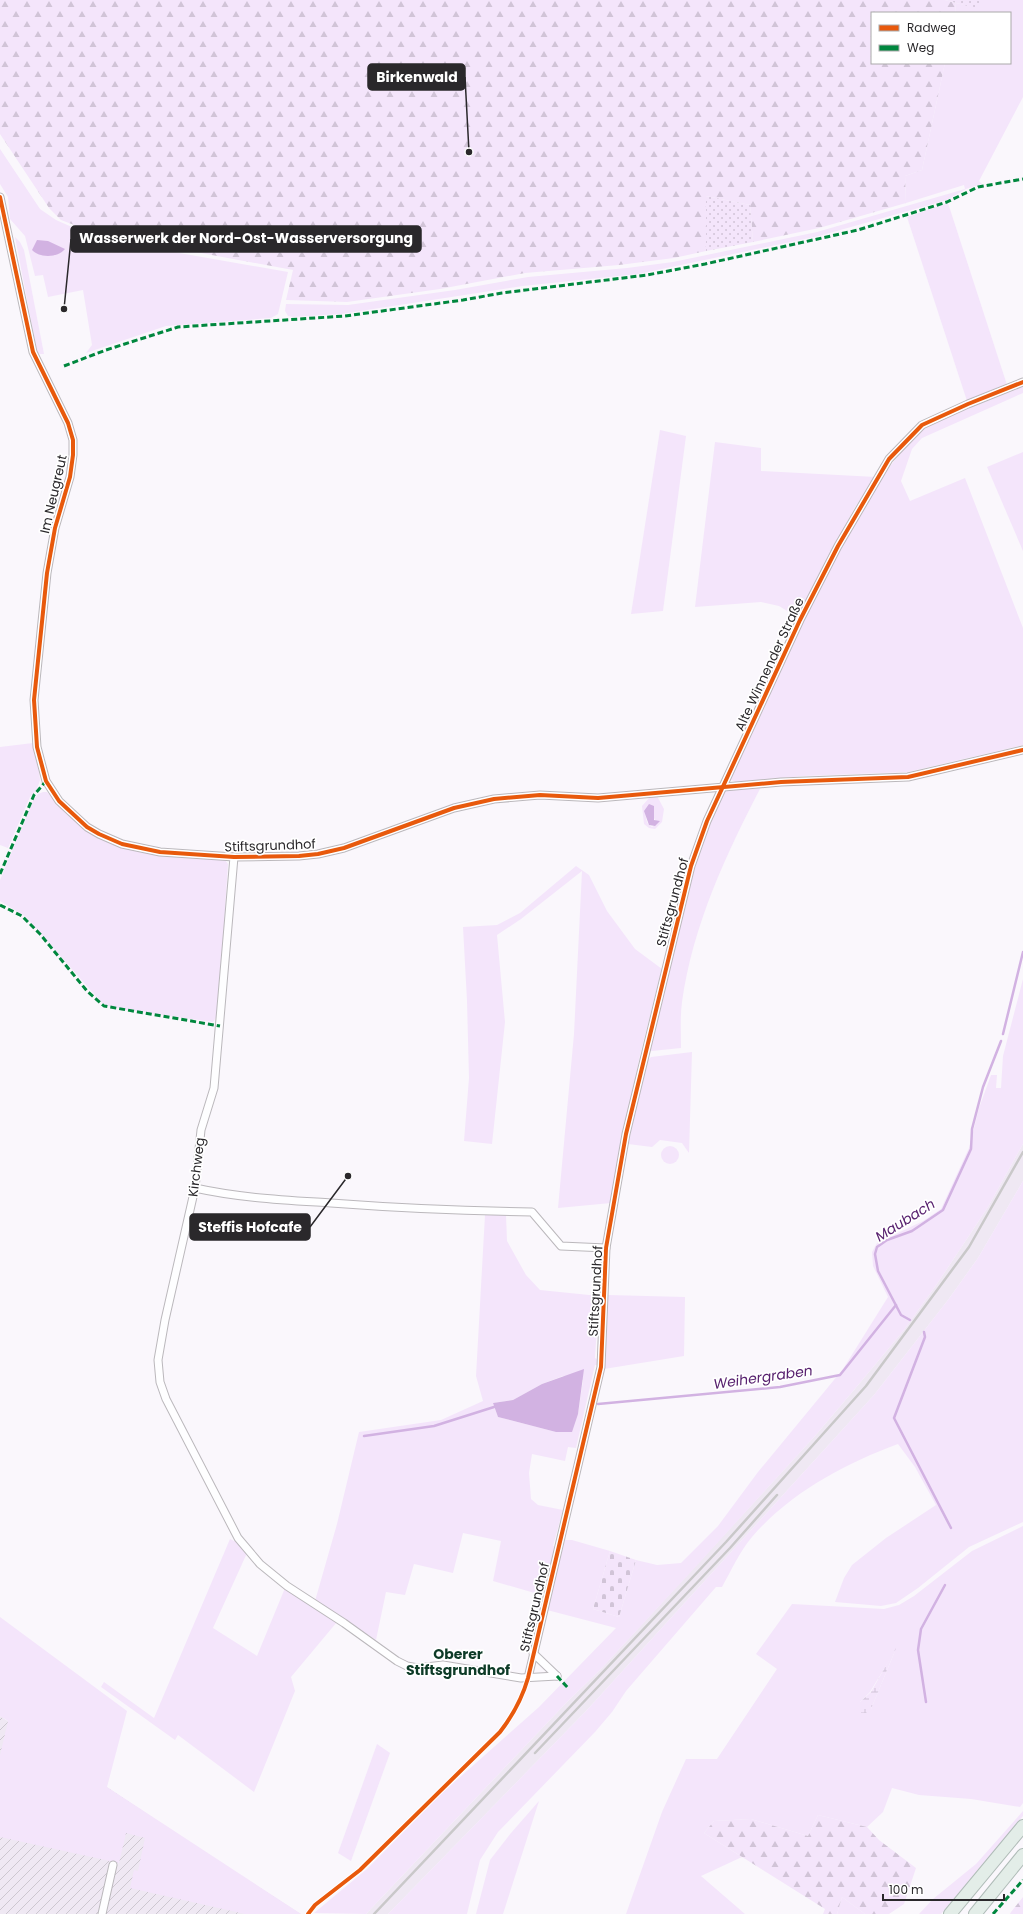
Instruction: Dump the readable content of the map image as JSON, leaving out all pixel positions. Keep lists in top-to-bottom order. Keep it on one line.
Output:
{"streets":{"street":["Im Neugreut","Alte Winnender Straße","Stiftsgrundhof","Kirchweg"]},"crossings":[["Im Neugreut","Stiftsgrundhof"],["Alte Winnender Straße","Stiftsgrundhof"],["Stiftsgrundhof","Kirchweg"]],"districts":["Oberer Stiftsgrundhof"],"water":["Maubach","Weihergraben"],"places":["Birkenwald","Wasserwerk der Nord-Ost-Wasserversorgung","Steffis Hofcafe"],"legend":["Radweg","Weg"],"scale_bar":"100 m"}
